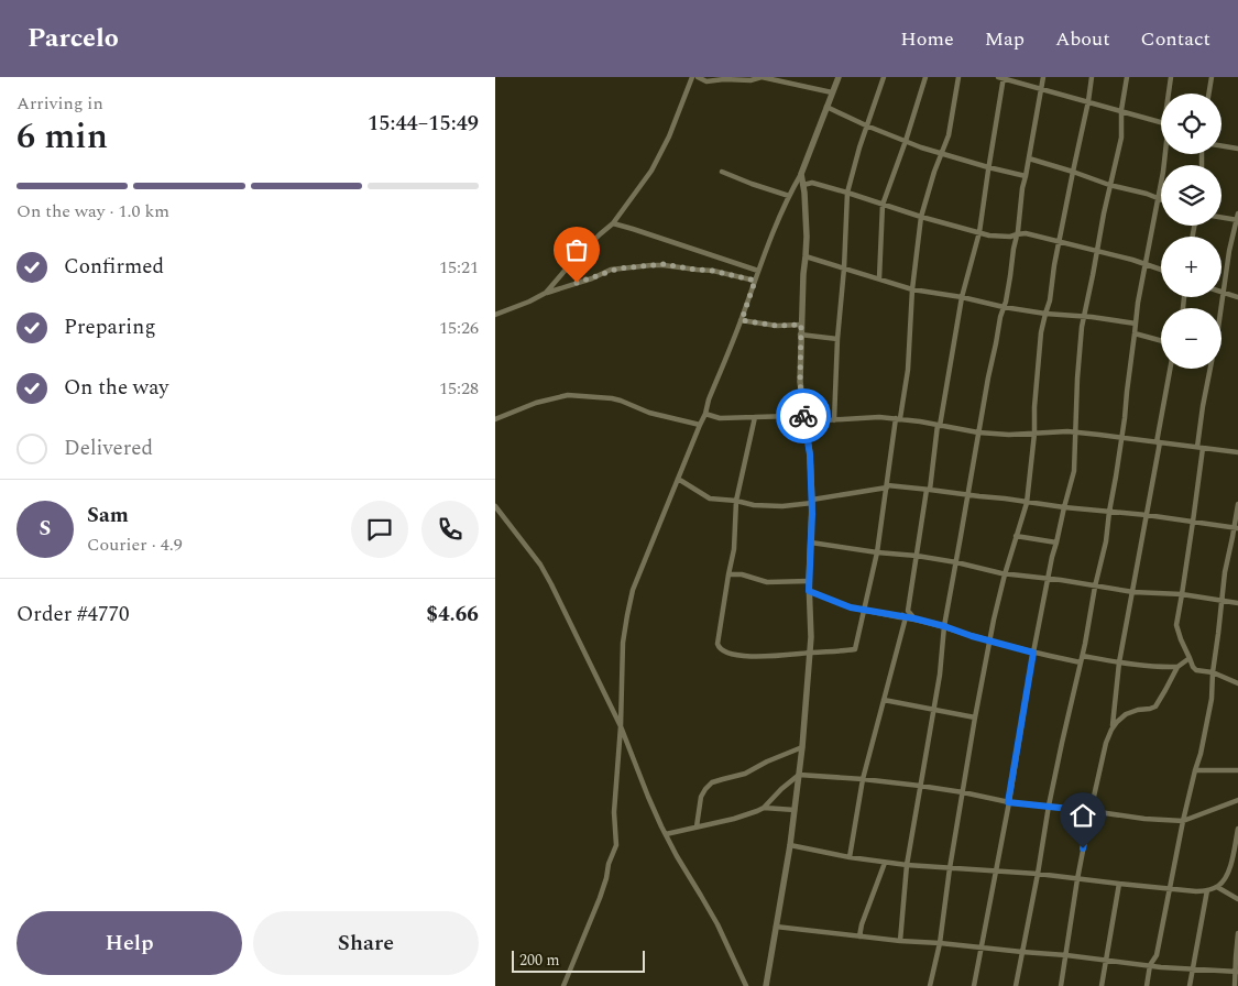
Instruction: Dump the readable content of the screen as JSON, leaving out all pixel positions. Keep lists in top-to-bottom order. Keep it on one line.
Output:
{"scale_bar":"200 m","page":{"header":"Parcelo","nav":["Home","Map","About","Contact"],"heading":["6 min","Arriving in","15:44–15:49"],"panel":["Sam","Courier · 4.9","Order #4770","$4.66"],"map_buttons":["+","−"],"bar":"On the way · 1.0 km","list":[["Confirmed","15:21"],["Preparing","15:26"],["On the way","15:28"],"Delivered"],"round":"S","buttons":["Help","Share"],"scale":"200 m"}}
